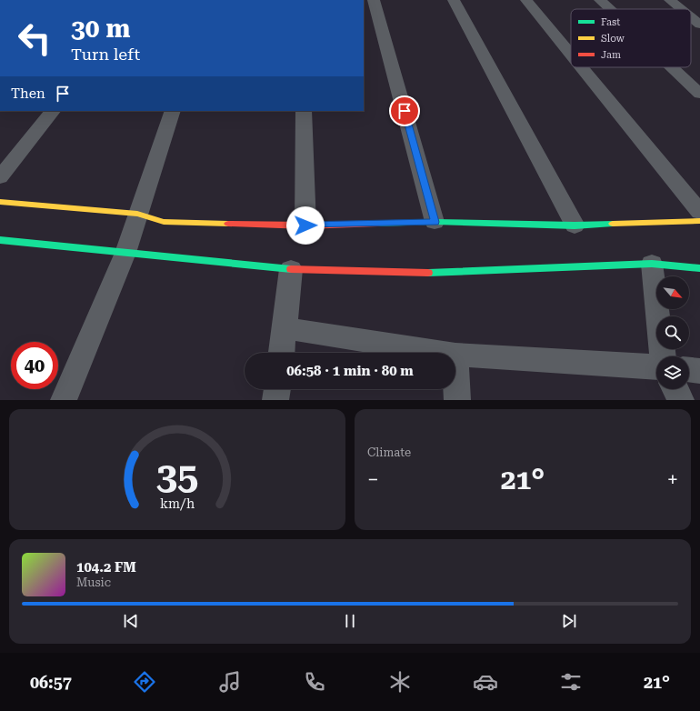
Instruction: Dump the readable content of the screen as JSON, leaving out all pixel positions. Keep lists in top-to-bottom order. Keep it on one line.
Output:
{"legend":["Fast","Slow","Jam"],"north":"bottom right","page":{"turn":["30 m","Turn left"],"then":"Then","limit":"40","trip":"06:58 · 1 min · 80 m","tile":"Climate","heat":["−","21°","+"],"song":["104.2 FM","Music"],"tabs":["06:57","21°"],"gauge":["35","km/h"]}}
